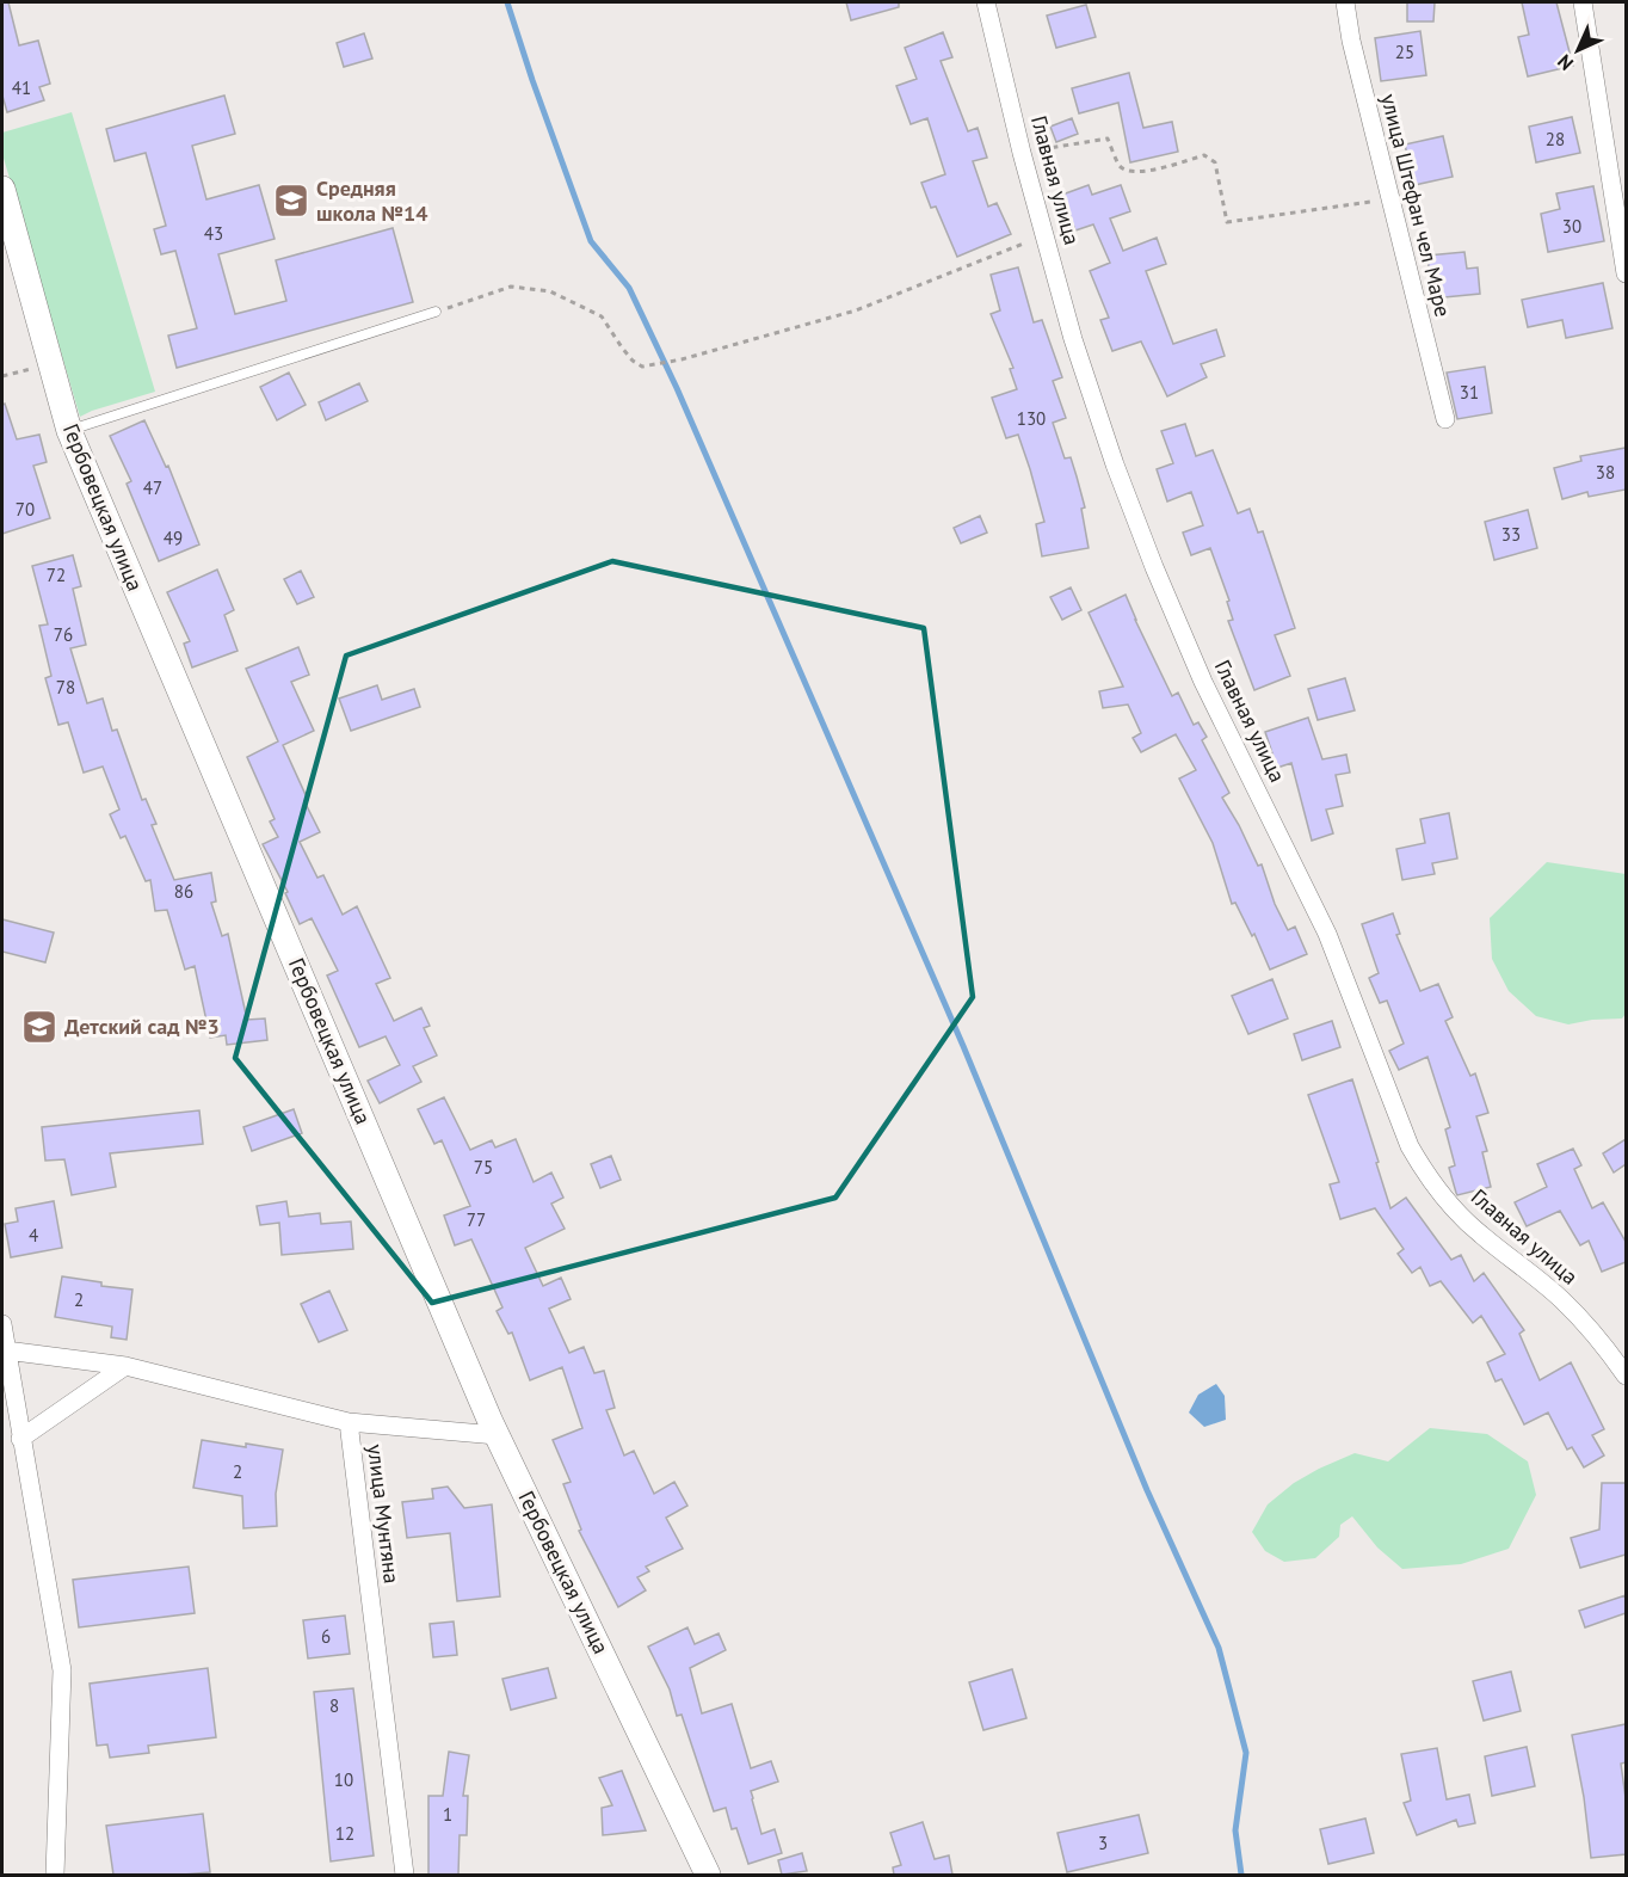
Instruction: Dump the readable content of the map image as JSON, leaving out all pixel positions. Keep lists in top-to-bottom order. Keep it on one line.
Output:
{"streets":{"street":["Главная улица","улица Штефан чел Маре","Гербовецкая улица","улица Мунтяна"]},"places":{"school or university":["Средняя школа №14","Детский сад №3"]},"house_numbers":["25","41","28","30","43","31","130","38","47","70","33","49","72","76","78","86","75","77","4","2","2","6","8","10","1","12","3"],"north":"bottom left"}
